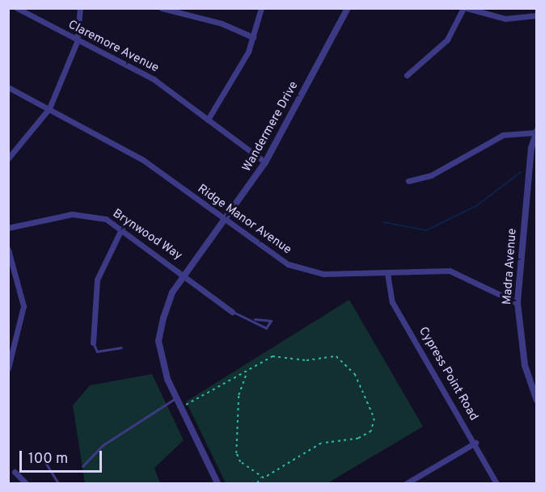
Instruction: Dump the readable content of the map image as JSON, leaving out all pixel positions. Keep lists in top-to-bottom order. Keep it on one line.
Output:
{"streets":{"street":["Claremore Avenue","Wandermere Drive","Ridge Manor Avenue","Brynwood Way","Madra Avenue","Cypress Point Road"]},"crossings":[["Claremore Avenue","Wandermere Drive"],["Wandermere Drive","Ridge Manor Avenue"],["Wandermere Drive","Brynwood Way"],["Ridge Manor Avenue","Madra Avenue"],["Ridge Manor Avenue","Cypress Point Road"]],"scale_bar":"100 m"}
